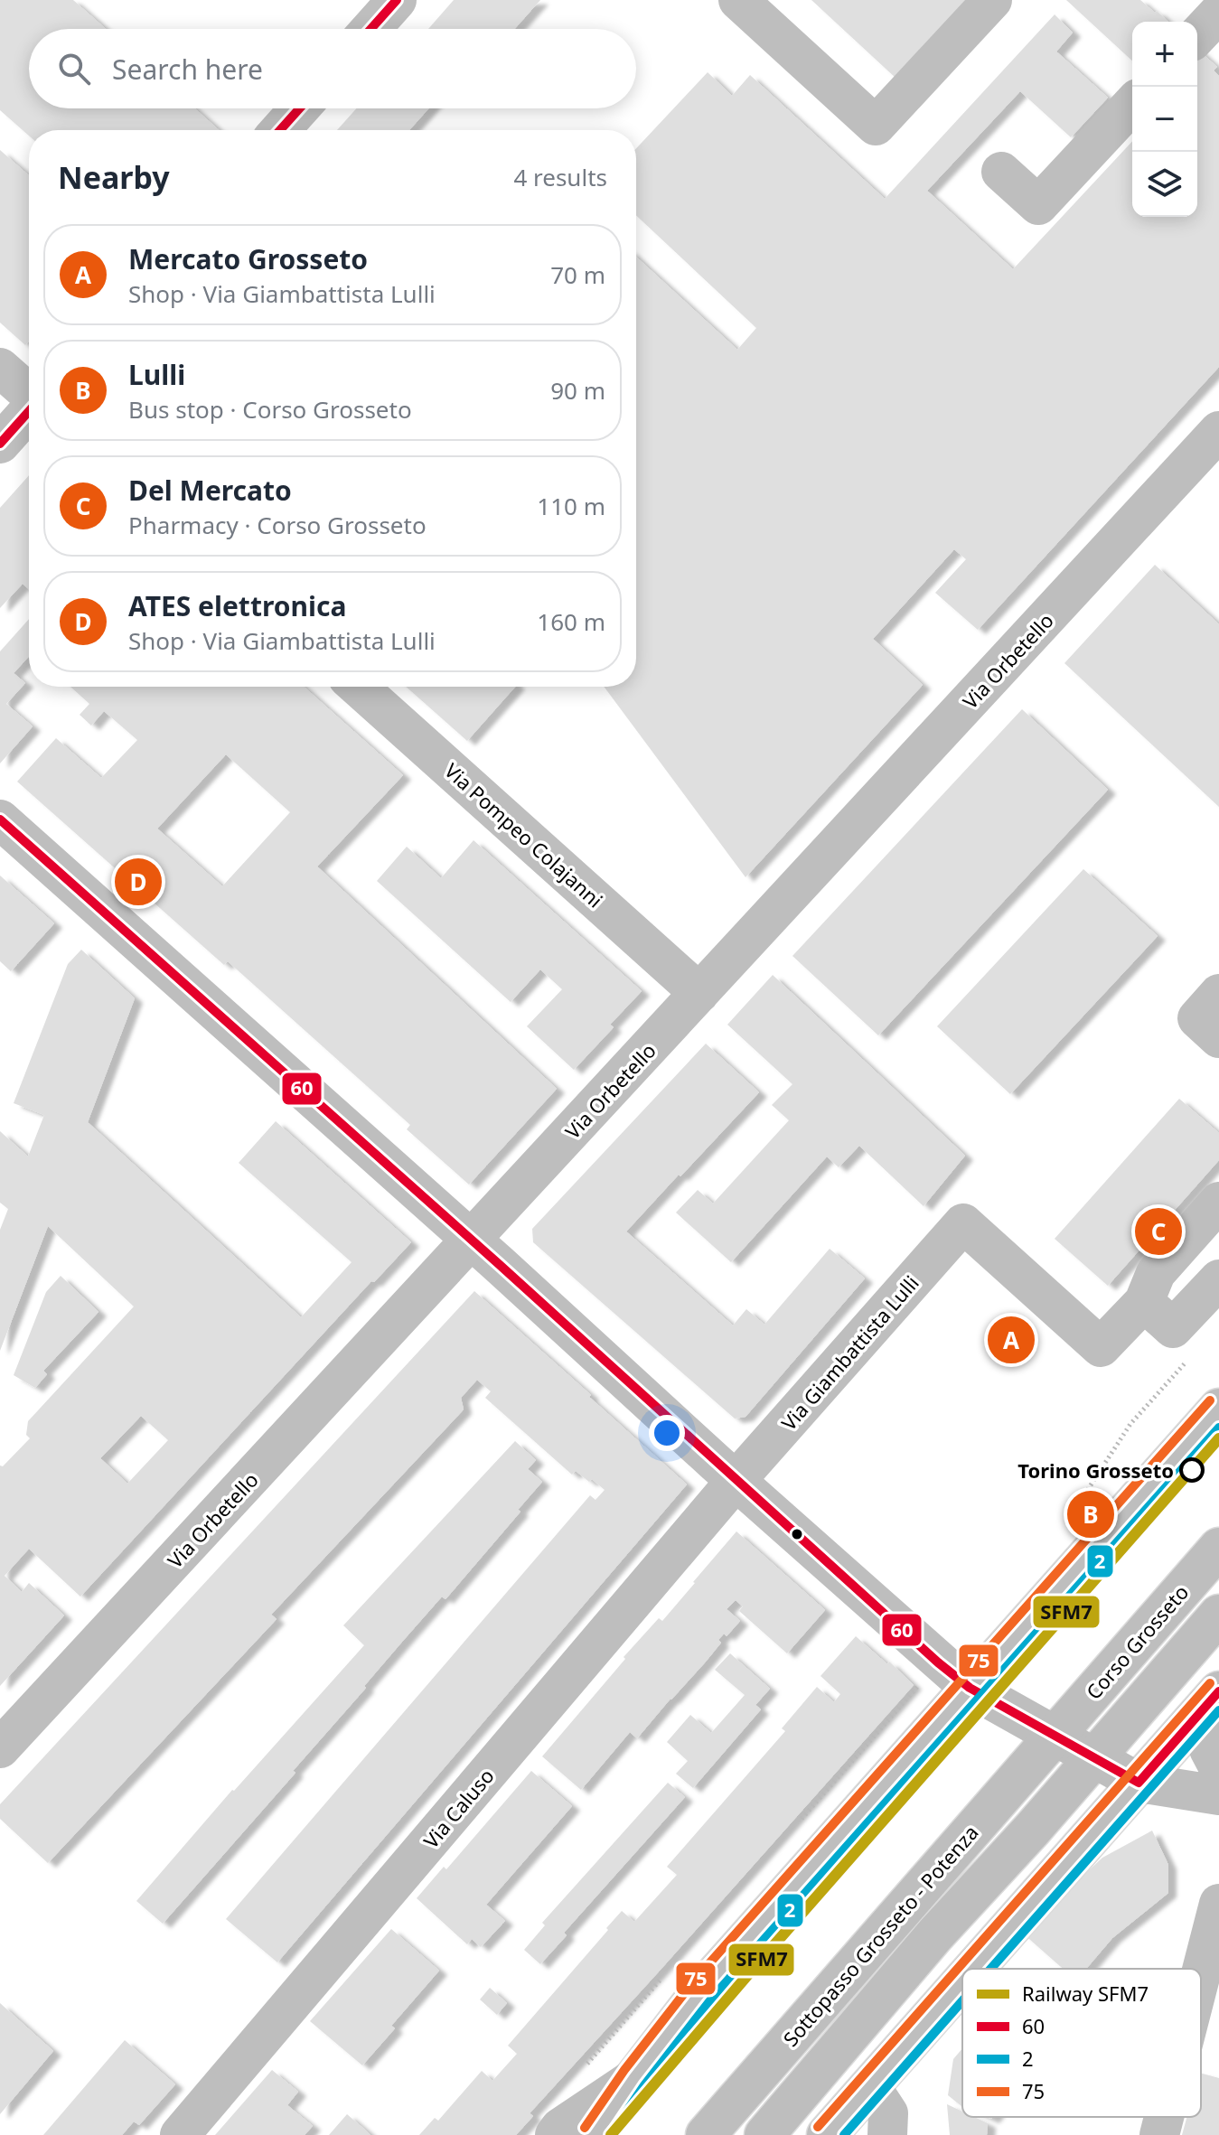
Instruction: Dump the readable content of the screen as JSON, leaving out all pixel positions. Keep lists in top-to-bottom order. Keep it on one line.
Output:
{"streets":{"street":["Via Orbetello","Via Pompeo Colajanni","Via Giambattista Lulli","Corso Grosseto","Via Caluso","Sottopasso Grosseto - Potenza"]},"crossings":[["Via Orbetello","Via Pompeo Colajanni"],["Via Giambattista Lulli","Via Caluso"],["Corso Grosseto","Sottopasso Grosseto - Potenza"]],"places":["Torino Grosseto"],"lines":["transit line 60","transit line 75","transit line 2","rail line SFM7"],"legend":["Railway SFM7","60","2","75"],"page":{"map_buttons":["+","−"],"search":"Search here","heading":["Nearby","4 results"],"list":[{"mark":"A","name":"Mercato Grosseto","note":"Shop · Via Giambattista Lulli","value":"70 m"},{"mark":"B","name":"Lulli","note":"Bus stop · Corso Grosseto","value":"90 m"},{"mark":"C","name":"Del Mercato","note":"Pharmacy · Corso Grosseto","value":"110 m"},{"mark":"D","name":"ATES elettronica","note":"Shop · Via Giambattista Lulli","value":"160 m"}],"pins":["D","C","A","B"]}}
